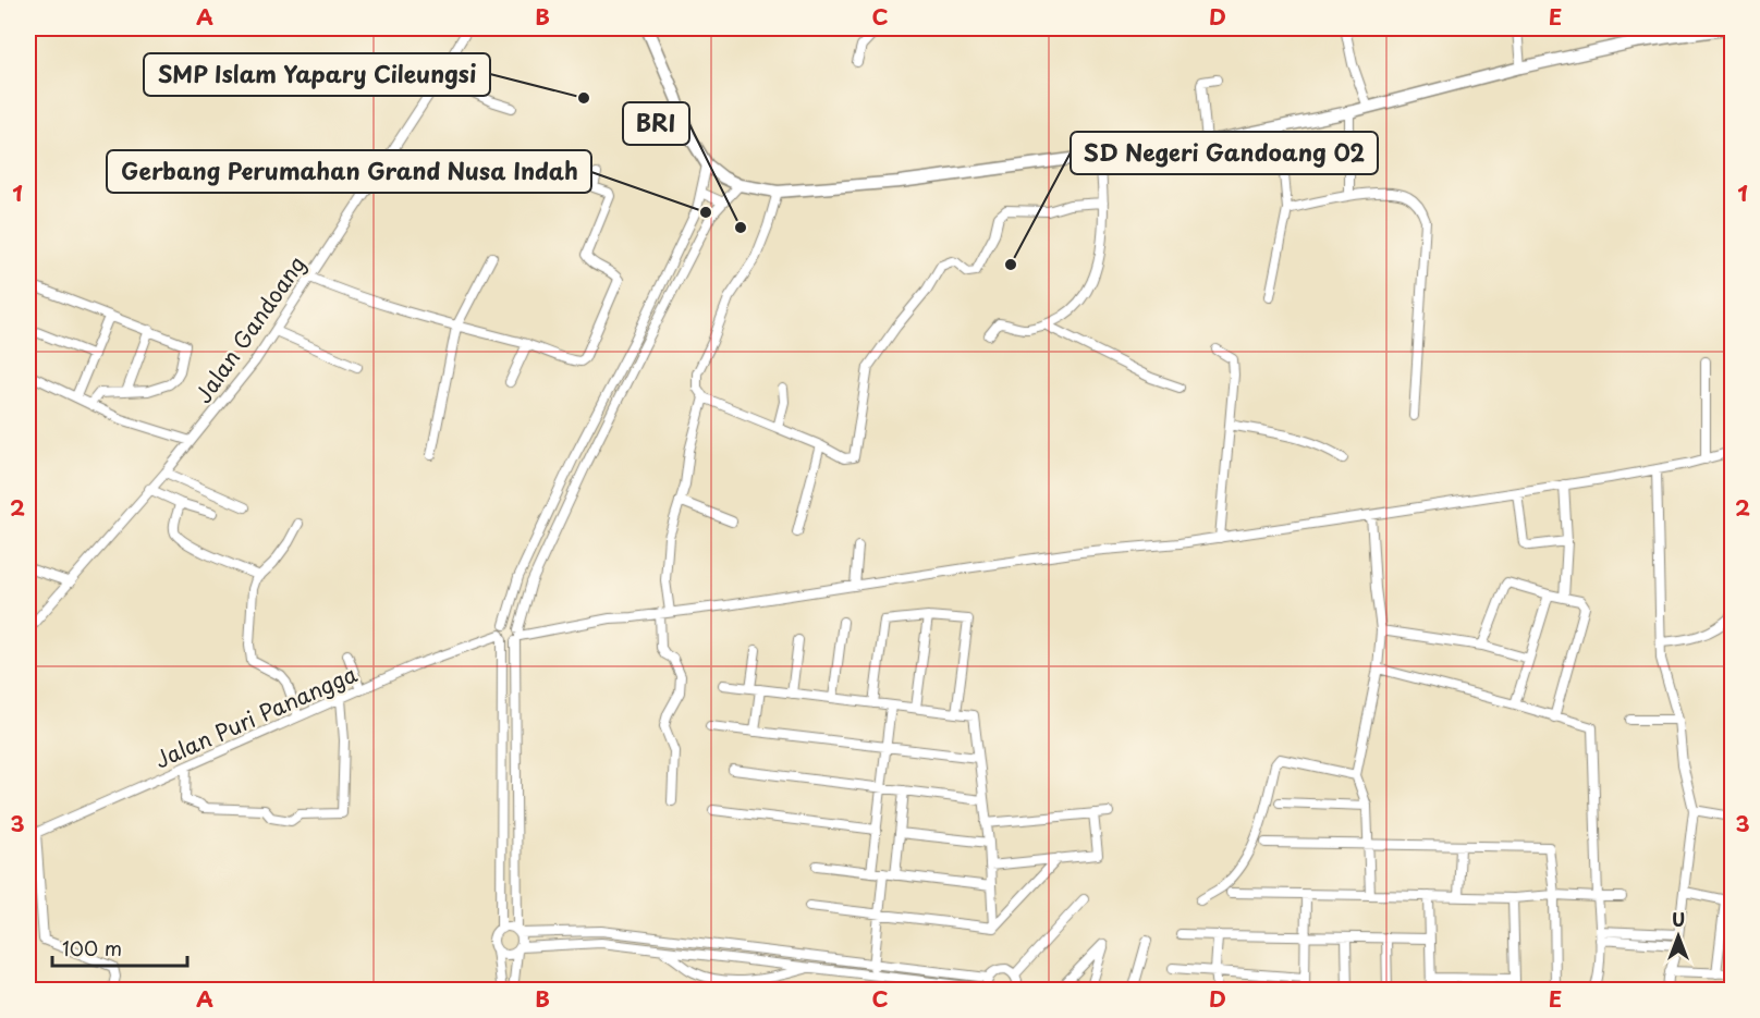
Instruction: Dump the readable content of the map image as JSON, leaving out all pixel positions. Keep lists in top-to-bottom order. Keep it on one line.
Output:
{"streets":{"street":["Jalan Gandoang","Jalan Puri Panangga"]},"places":["SMP Islam Yapary Cileungsi","Gerbang Perumahan Grand Nusa Indah","BRI","SD Negeri Gandoang 02"],"scale_bar":"100 m","north":"top","grid":{"columns":["A","B","C","D","E"],"rows":["1","2","3"]}}
